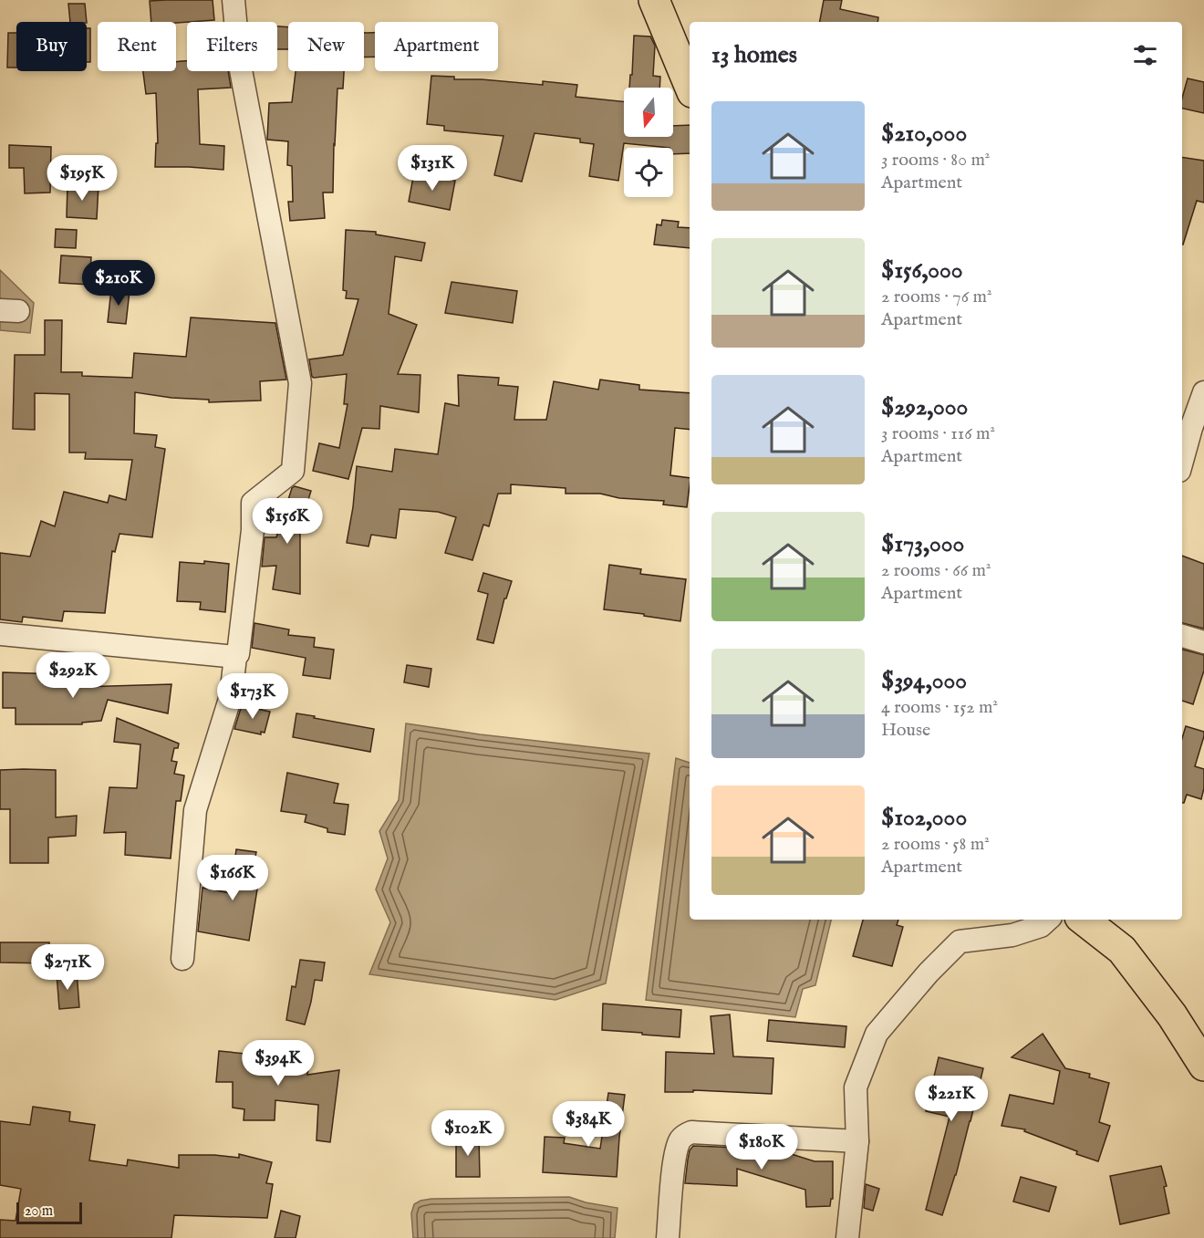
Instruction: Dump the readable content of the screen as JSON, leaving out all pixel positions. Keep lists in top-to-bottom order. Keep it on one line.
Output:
{"scale_bar":"20 m","north":"bottom","page":{"chip":["Buy","Rent","Filters","New","Apartment"],"heading":"13 homes","list":[{"name":"$210,000","note":"3 rooms · 80 m² · Apartment"},{"name":"$156,000","note":"2 rooms · 76 m² · Apartment"},{"name":"$292,000","note":"3 rooms · 116 m² · Apartment"},{"name":"$173,000","note":"2 rooms · 66 m² · Apartment"},{"name":"$394,000","note":"4 rooms · 152 m² · House"},{"name":"$102,000","note":"2 rooms · 58 m² · Apartment"}],"price":["$131K","$195K","$210K","$156K","$292K","$173K","$166K","$271K","$394K","$221K","$384K","$102K","$180K"],"scale":"20 m"}}
